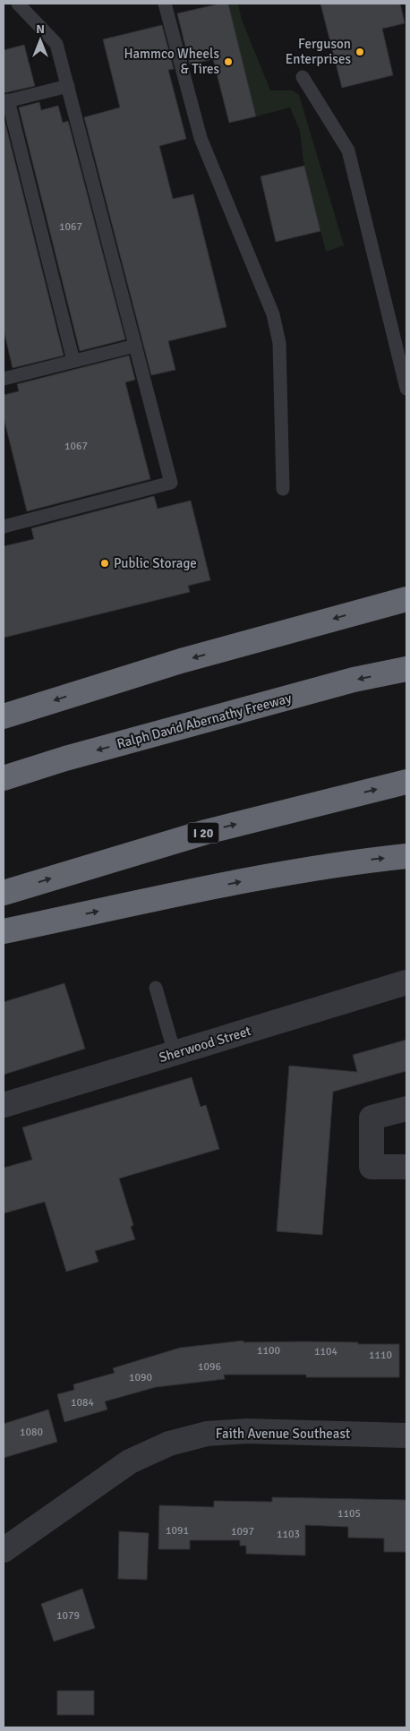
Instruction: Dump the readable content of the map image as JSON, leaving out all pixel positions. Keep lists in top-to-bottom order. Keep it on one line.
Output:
{"streets":{"highway":["Ralph David Abernathy Freeway","I 20"],"street":["Sherwood Street","Faith Avenue Southeast"]},"places":["Ferguson Enterprises","Hammco Wheels & Tires","Public Storage"],"house_numbers":["1067","1067","1100","1104","1110","1096","1090","1084","1080","1105","1091","1097","1103","1079"],"north":"top"}
